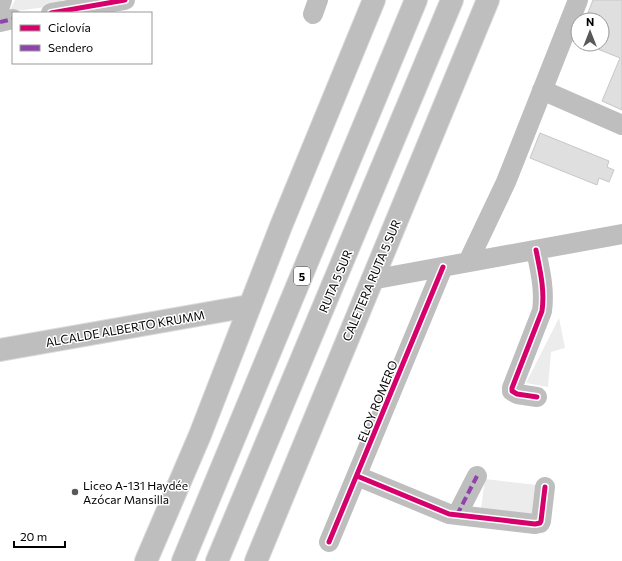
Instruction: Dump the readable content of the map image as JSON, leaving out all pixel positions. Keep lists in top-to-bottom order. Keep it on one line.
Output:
{"streets":{"main road":["5","CALETERA RUTA 5 SUR","RUTA 5 SUR","ALCALDE ALBERTO KRUMM"],"street":["ELOY ROMERO"]},"places":["Liceo A-131 Haydée Azócar Mansilla"],"legend":["Ciclovía","Sendero"],"scale_bar":"20 m","north":"top"}
